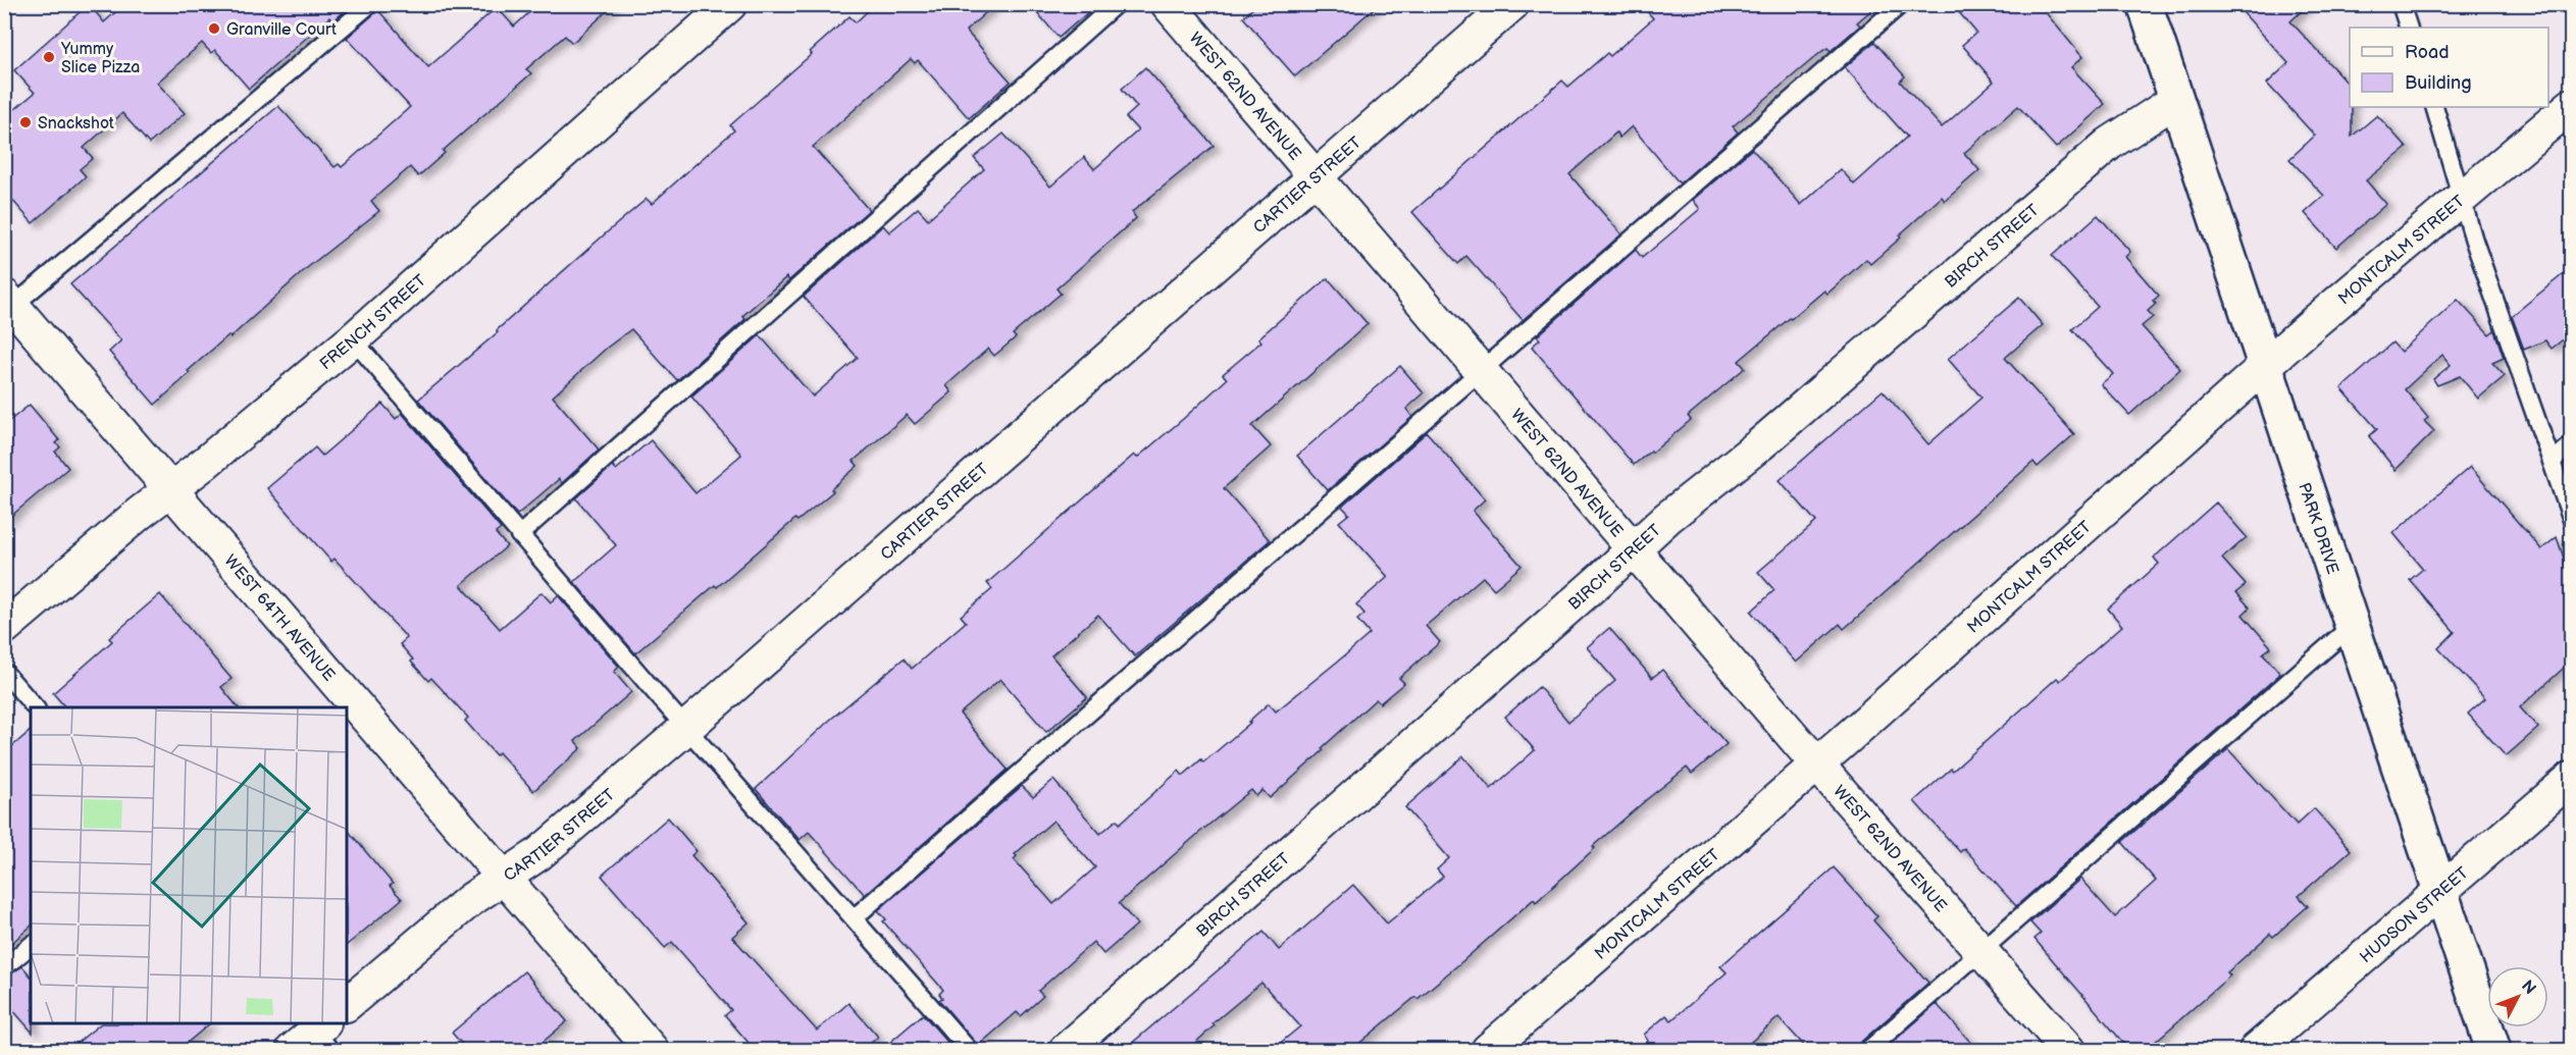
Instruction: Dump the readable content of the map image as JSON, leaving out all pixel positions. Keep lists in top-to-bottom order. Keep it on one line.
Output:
{"streets":{"street":["WEST 62ND AVENUE","CARTIER STREET","BIRCH STREET","MONTCALM STREET","FRENCH STREET","PARK DRIVE","WEST 64TH AVENUE","HUDSON STREET"]},"crossings":[["WEST 62ND AVENUE","CARTIER STREET"],["WEST 62ND AVENUE","BIRCH STREET"],["WEST 62ND AVENUE","MONTCALM STREET"],["CARTIER STREET","WEST 64TH AVENUE"],["BIRCH STREET","PARK DRIVE"],["MONTCALM STREET","PARK DRIVE"],["FRENCH STREET","WEST 64TH AVENUE"],["PARK DRIVE","HUDSON STREET"]],"places":["Granville Court","Yummy Slice Pizza","Snackshot"],"legend":["Road","Building"],"north":"top right"}
